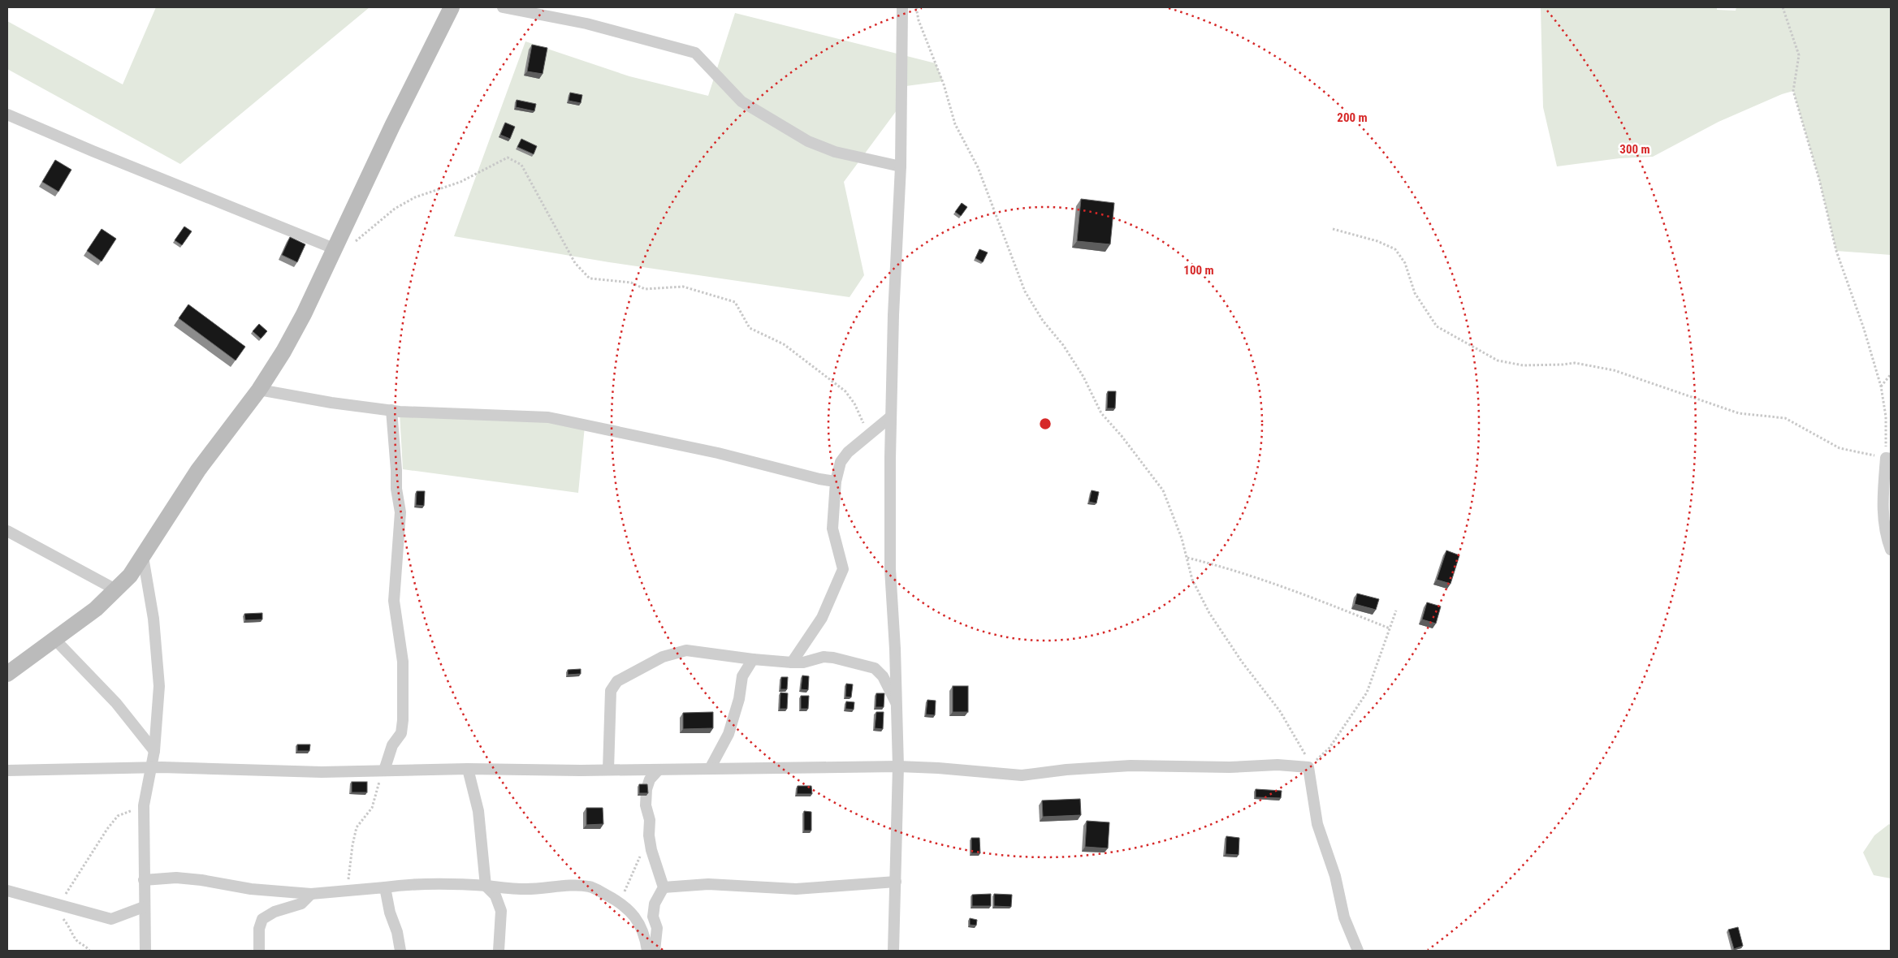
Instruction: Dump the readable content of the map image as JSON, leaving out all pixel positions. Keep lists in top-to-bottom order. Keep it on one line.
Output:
{"rings":["200 m","300 m","100 m"]}
